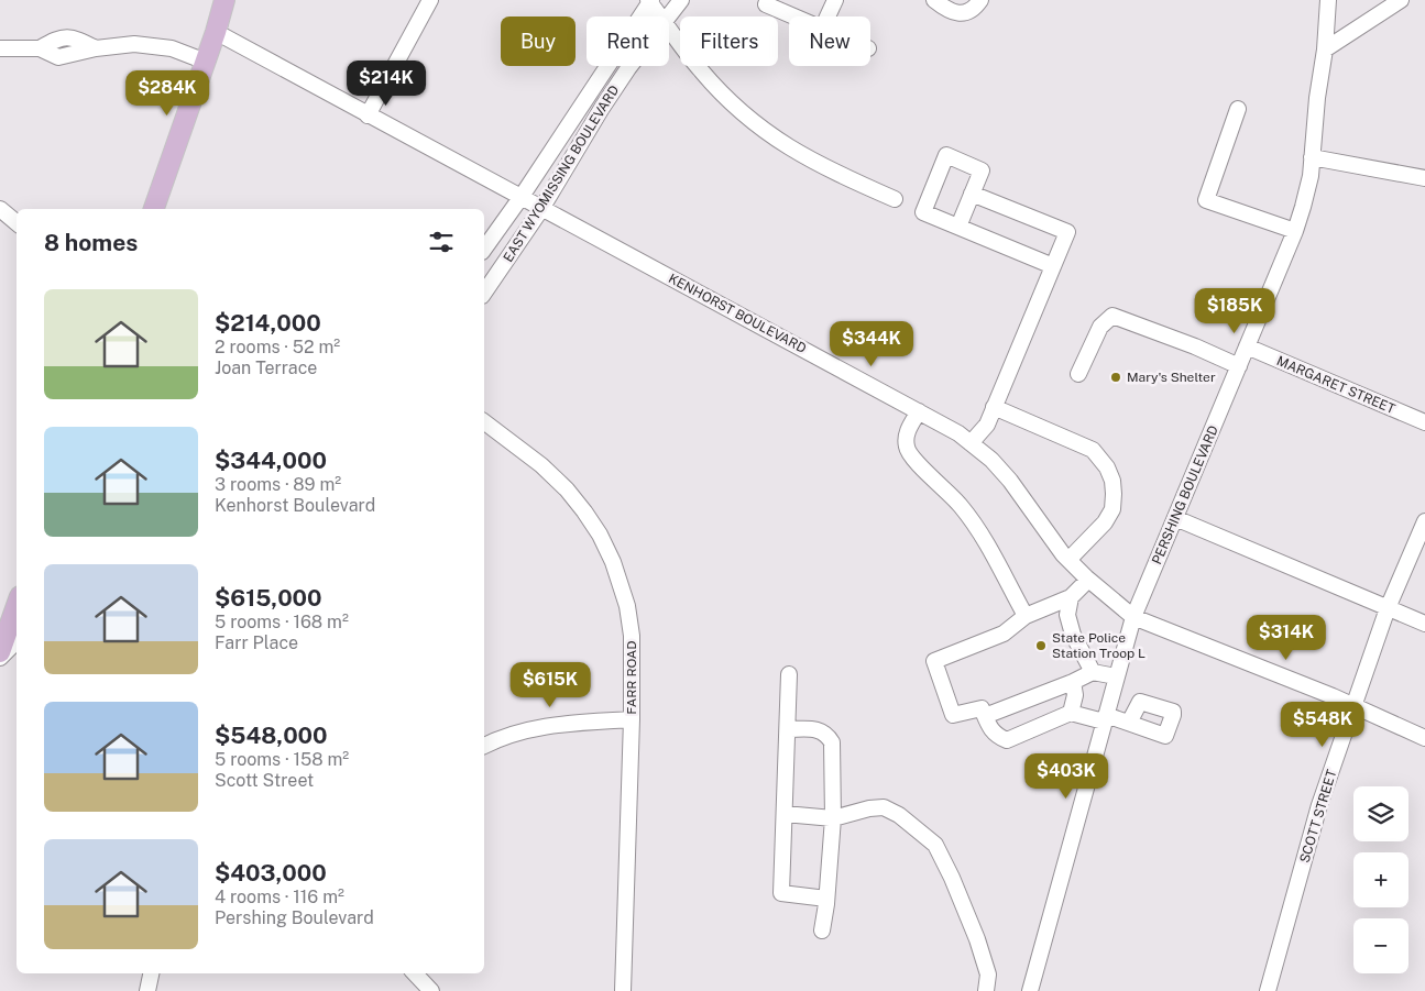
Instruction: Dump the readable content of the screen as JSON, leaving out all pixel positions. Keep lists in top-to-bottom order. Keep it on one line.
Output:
{"streets":{"street":["EAST WYOMISSING BOULEVARD","KENHORST BOULEVARD","MARGARET STREET","PERSHING BOULEVARD","FARR ROAD","SCOTT STREET"]},"crossings":[["EAST WYOMISSING BOULEVARD","KENHORST BOULEVARD"],["KENHORST BOULEVARD","PERSHING BOULEVARD"],["KENHORST BOULEVARD","SCOTT STREET"],["MARGARET STREET","PERSHING BOULEVARD"]],"places":["Mary's Shelter","State Police Station Troop L"],"page":{"chip":["Buy","Rent","Filters","New"],"price":["$214K","$284K","$185K","$344K","$314K","$615K","$548K","$403K"],"heading":"8 homes","list":[{"name":"$214,000","note":"2 rooms · 52 m² · Joan Terrace"},{"name":"$344,000","note":"3 rooms · 89 m² · Kenhorst Boulevard"},{"name":"$615,000","note":"5 rooms · 168 m² · Farr Place"},{"name":"$548,000","note":"5 rooms · 158 m² · Scott Street"},{"name":"$403,000","note":"4 rooms · 116 m² · Pershing Boulevard"}],"map_buttons":["+","−"]}}
